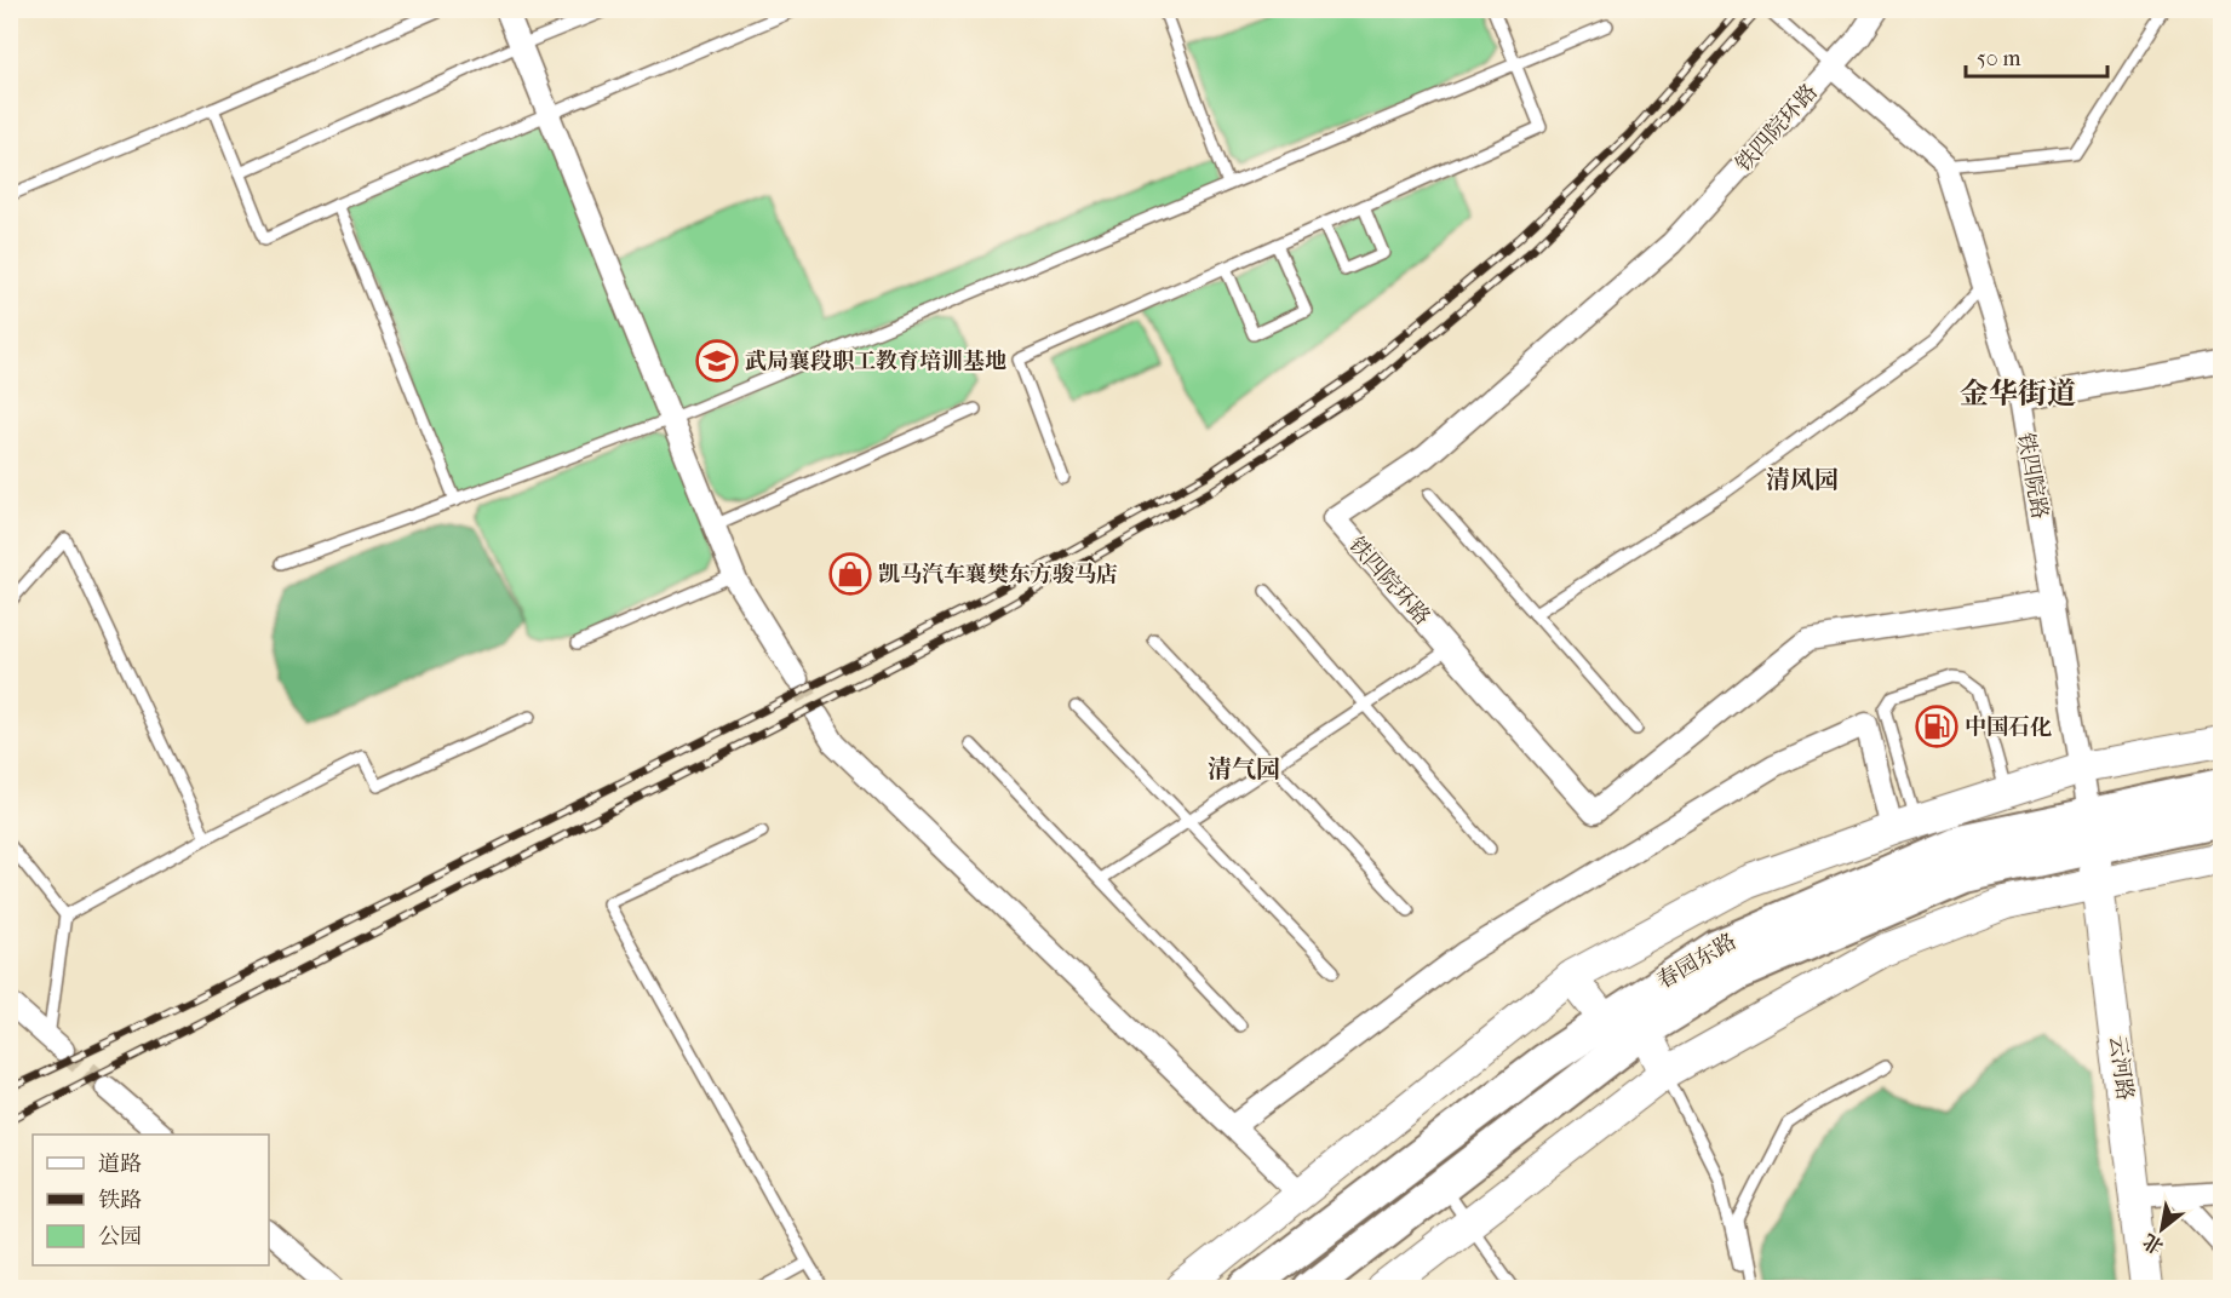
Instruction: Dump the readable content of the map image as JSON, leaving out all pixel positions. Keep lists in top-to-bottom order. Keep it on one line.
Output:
{"streets":{"main road":["春园东路"],"street":["铁四院环路","铁四院路","云河路"]},"crossings":[["铁四院环路","铁四院路"],["铁四院路","春园东路"],["春园东路","云河路"]],"districts":["金华街道","清风园","清气园"],"places":{"school or university":["武局襄段职工教育培训基地"],"shop":["凯马汽车襄樊东方骏马店"],"fuel station":["中国石化"]},"legend":["道路","铁路","公园"],"scale_bar":"50 m","north":"bottom left"}
